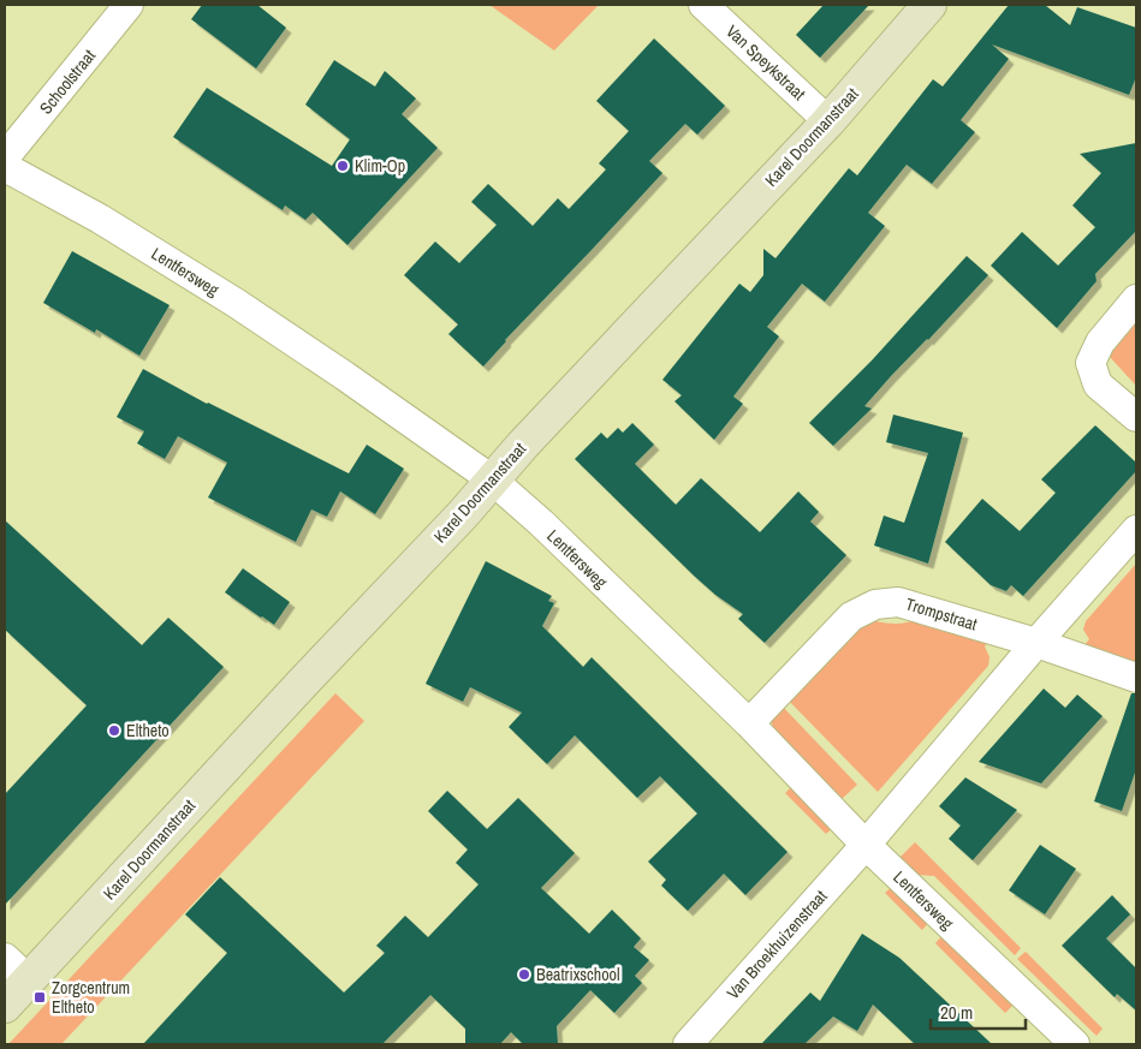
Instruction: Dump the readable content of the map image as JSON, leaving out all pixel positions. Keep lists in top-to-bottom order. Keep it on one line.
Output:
{"streets":{"main road":["Karel Doormanstraat"],"street":["Van Speykstraat","Schoolstraat","Lentfersweg","Trompstraat","Van Broekhuizenstraat"]},"crossings":[["Van Speykstraat","Karel Doormanstraat"],["Karel Doormanstraat","Lentfersweg"],["Lentfersweg","Trompstraat"],["Lentfersweg","Van Broekhuizenstraat"]],"places":{"other":["Klim-Op","Eltheto","Beatrixschool"],"transit":["Zorgcentrum Eltheto"]},"scale_bar":"20 m"}
